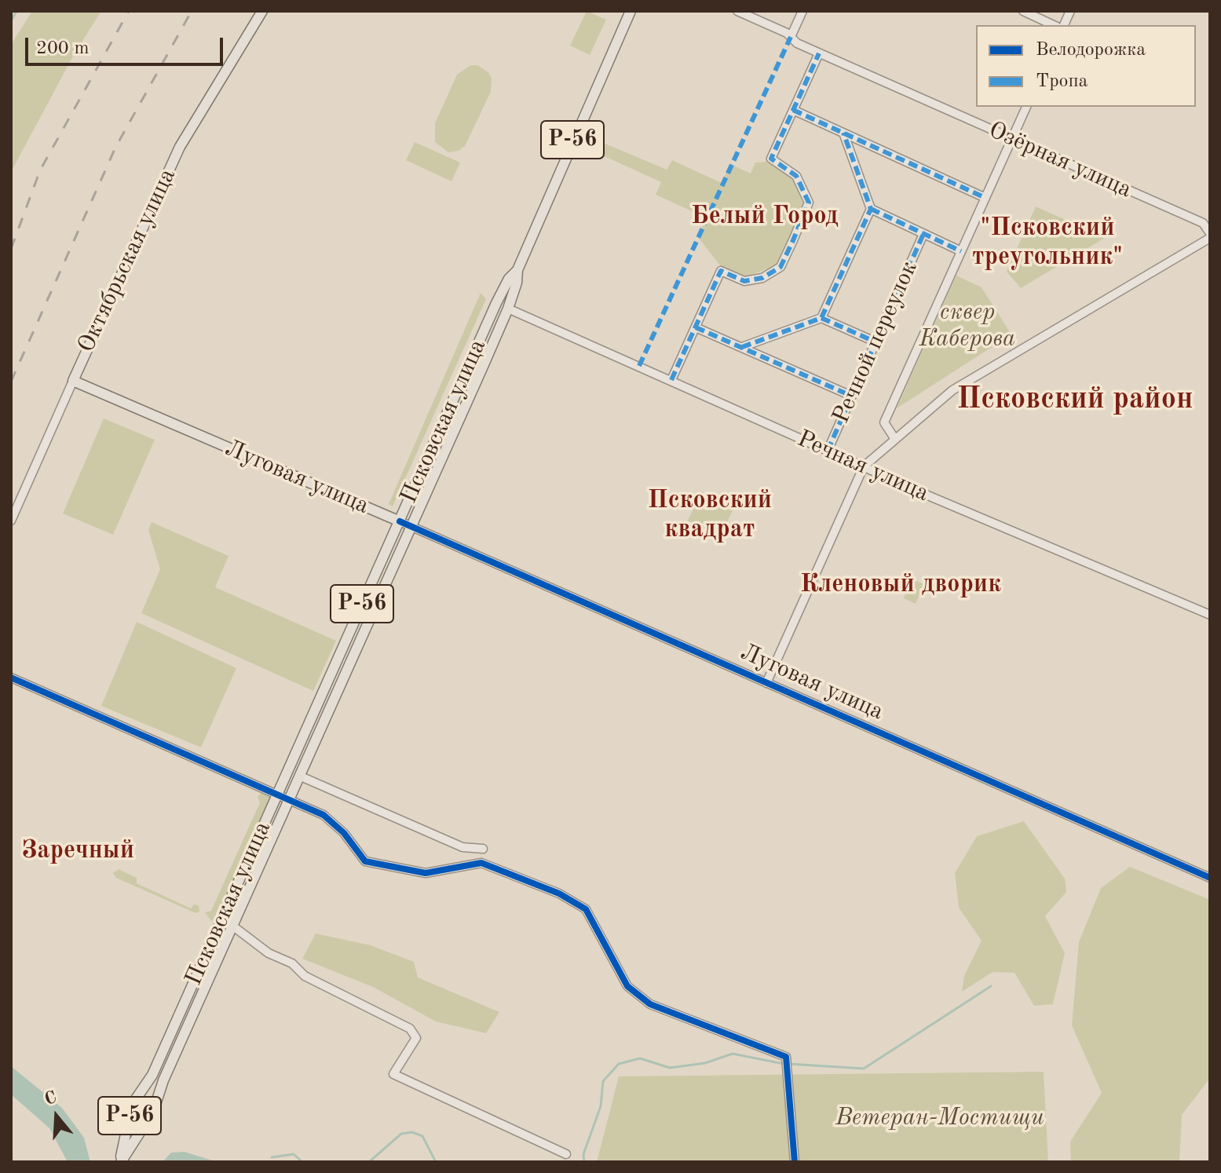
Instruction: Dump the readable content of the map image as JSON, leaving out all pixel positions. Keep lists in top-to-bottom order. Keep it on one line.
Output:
{"streets":{"main road":["Р-56","Октябрьская улица","Псковская улица","Луговая улица"],"street":["Озёрная улица","Речной переулок","Речная улица"]},"crossings":[["Октябрьская улица","Луговая улица"],["Речной переулок","Речная улица"],["Псковская улица","Речная улица"],["Псковская улица","Луговая улица"]],"districts":["Белый Город","\"Псковский треугольник\"","Псковский район","Псковский квадрат","Кленовый дворик","Заречный"],"parks":["сквер Каберова","Ветеран-Мостищи"],"legend":["Велодорожка","Тропа"],"scale_bar":"200 m","north":"top"}
